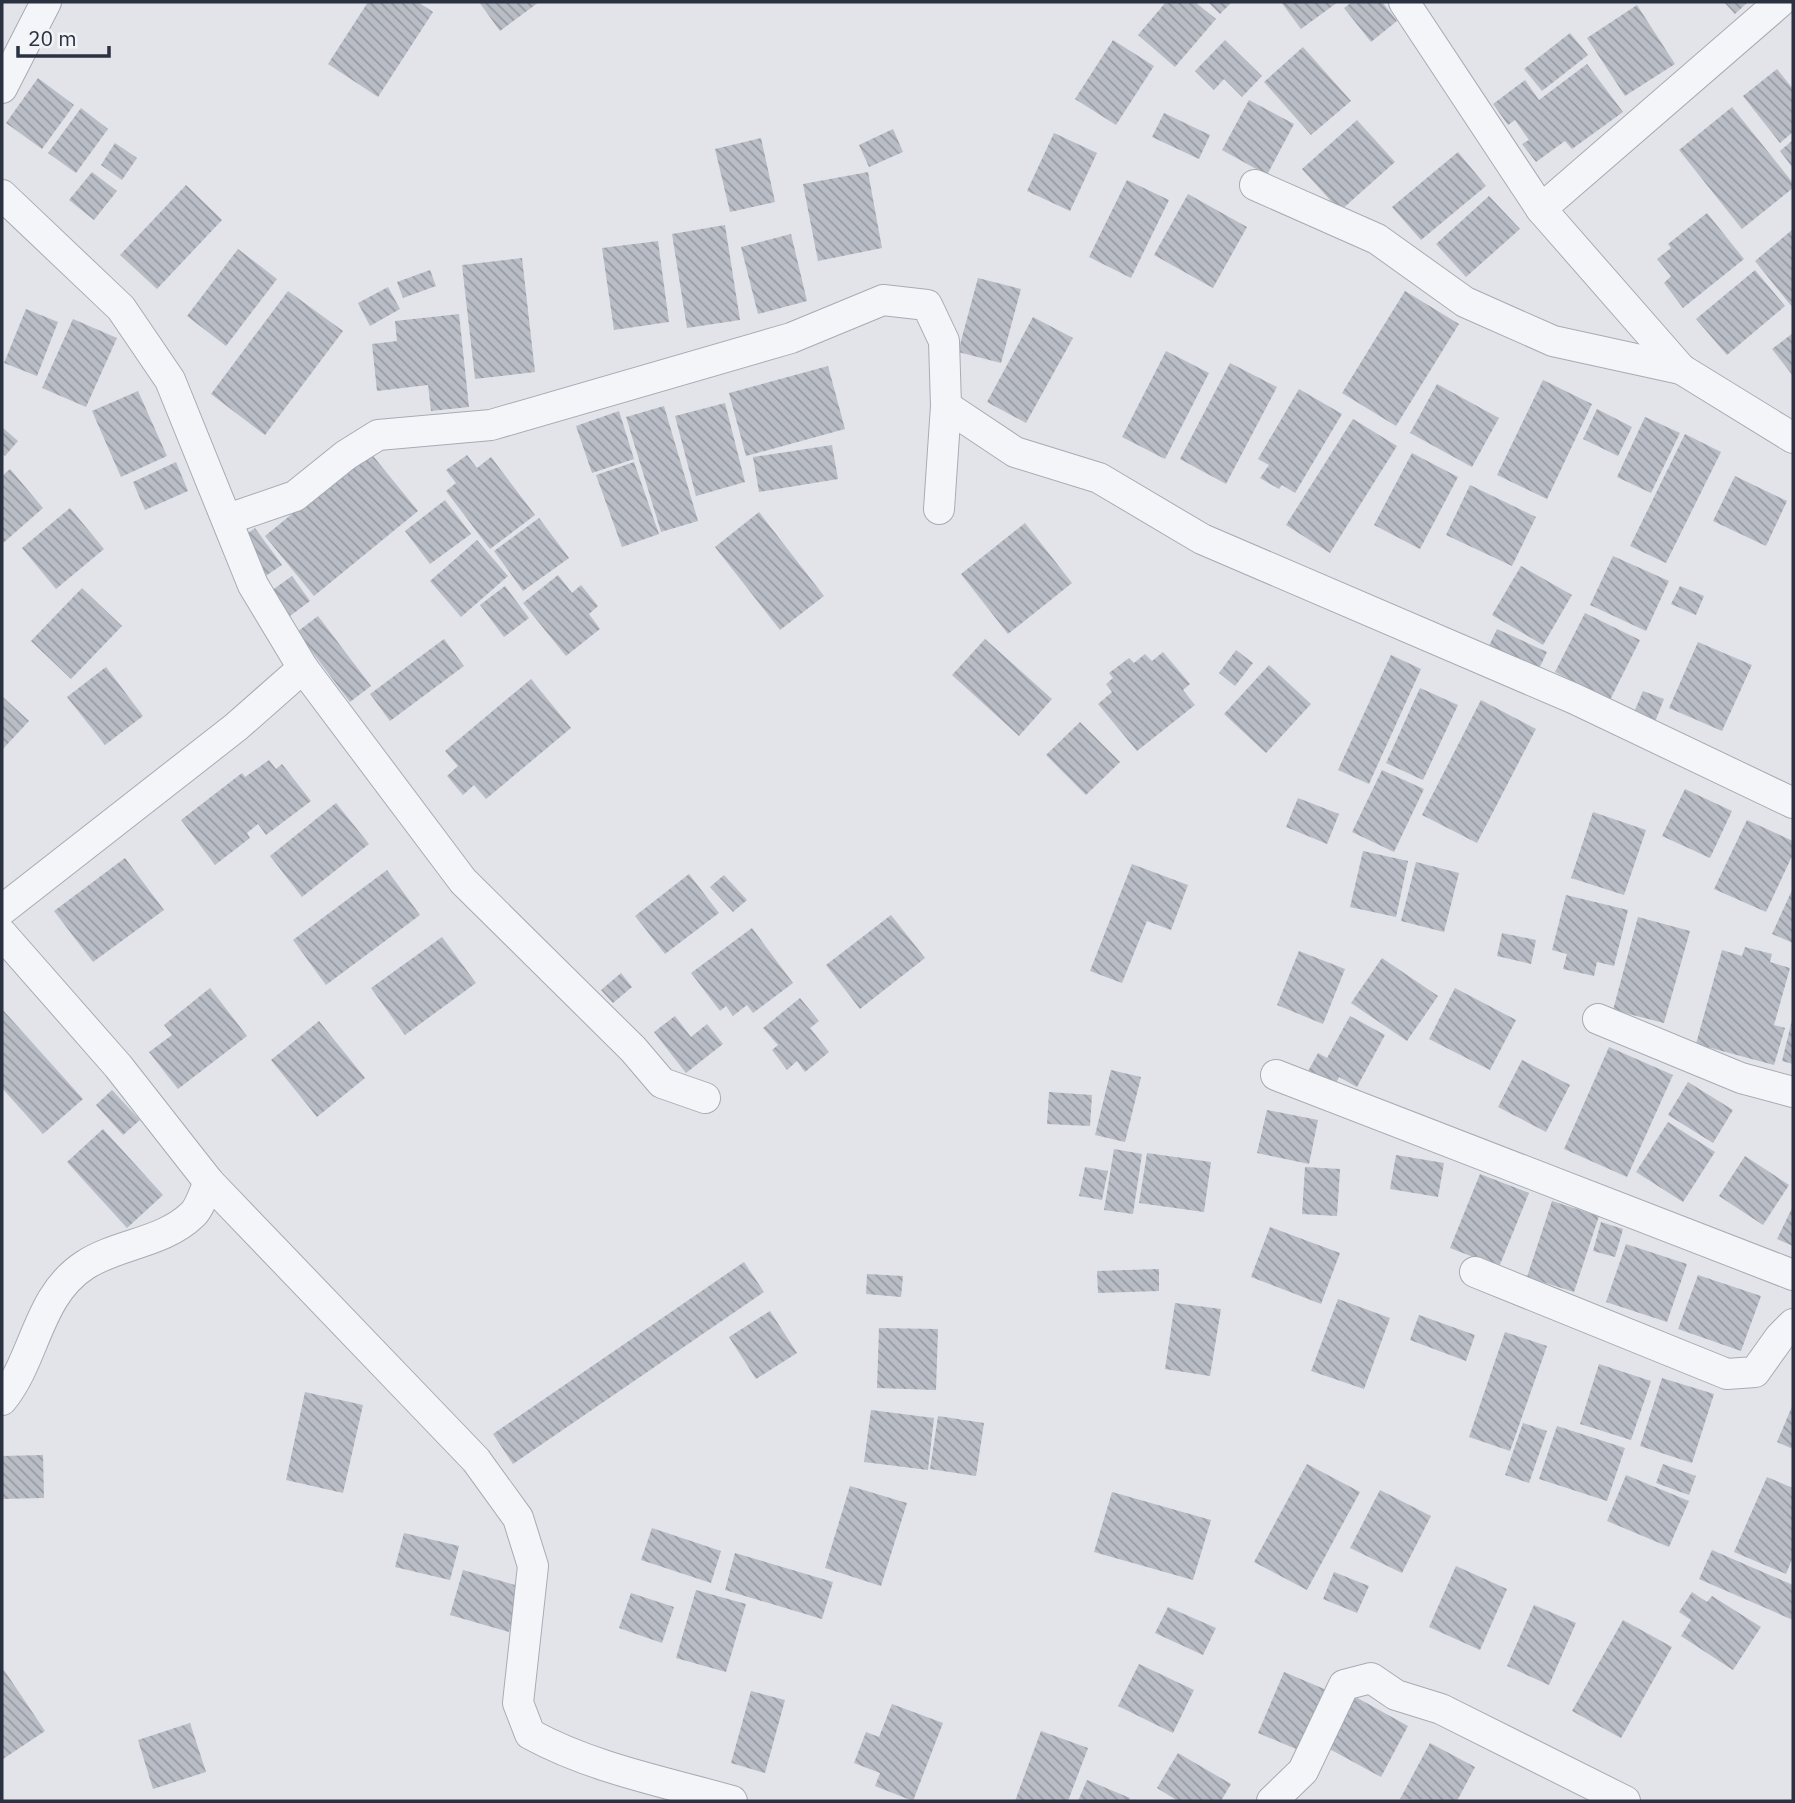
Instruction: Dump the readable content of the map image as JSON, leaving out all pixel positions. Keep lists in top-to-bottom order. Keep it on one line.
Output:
{"scale_bar":"20 m"}
